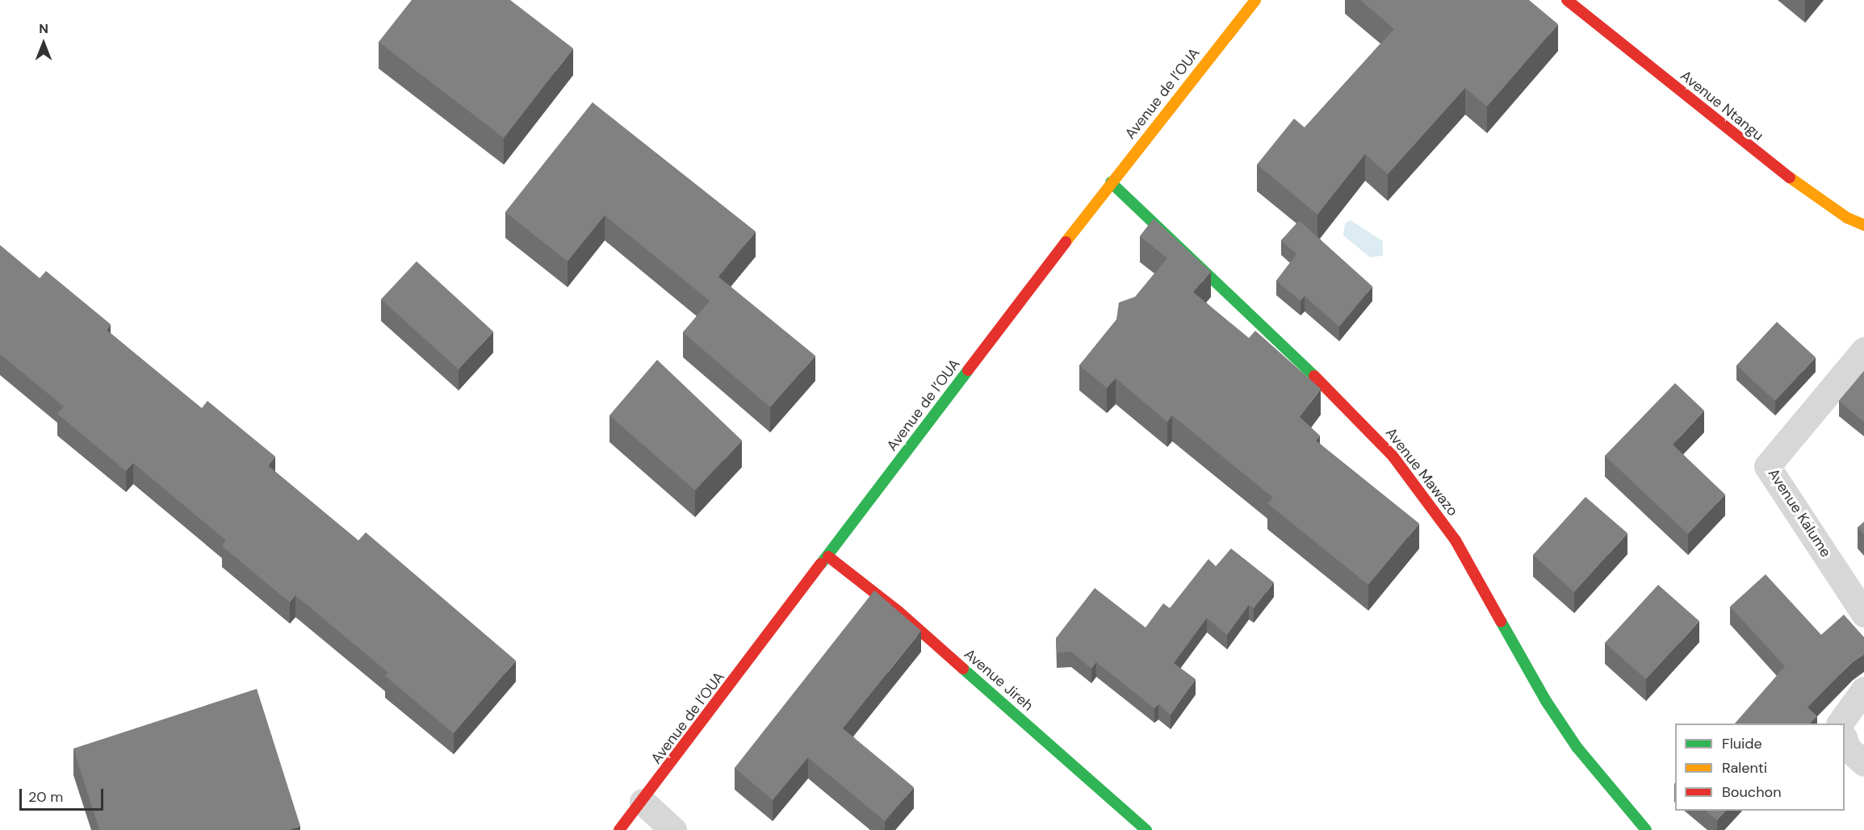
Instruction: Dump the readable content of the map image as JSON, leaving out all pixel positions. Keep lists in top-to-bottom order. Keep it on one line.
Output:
{"streets":{"street":["Avenue de l’OUA","Avenue Ntangu","Avenue Mawazo","Avenue Kalume","Avenue Jireh"]},"crossings":[["Avenue de l’OUA","Avenue Mawazo"],["Avenue de l’OUA","Avenue Jireh"]],"legend":["Fluide","Ralenti","Bouchon"],"scale_bar":"20 m","north":"top"}
